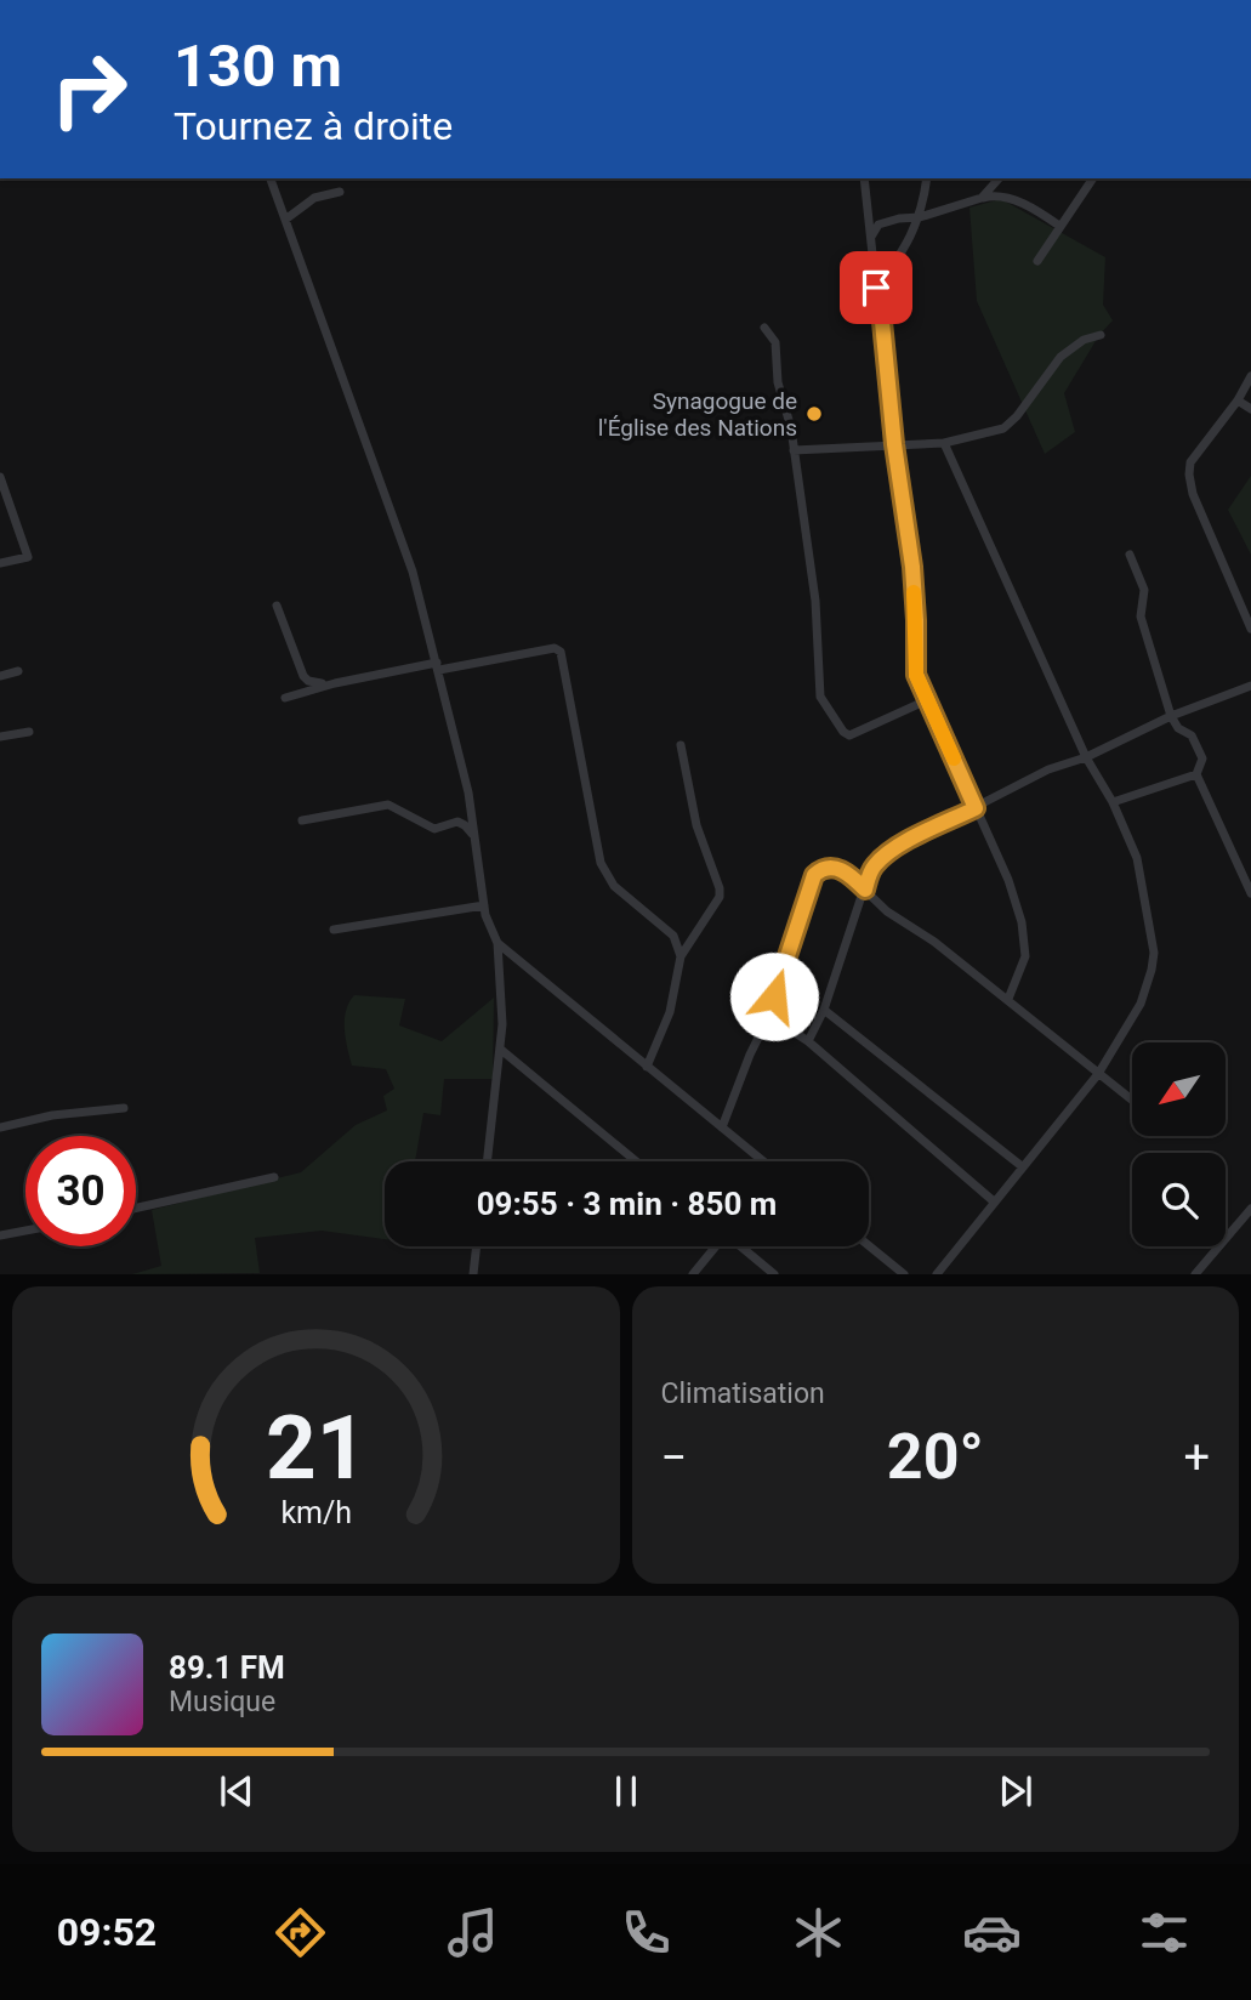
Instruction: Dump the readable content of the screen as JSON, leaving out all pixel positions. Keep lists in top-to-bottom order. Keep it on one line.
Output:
{"places":["Synagogue de l'Église des Nations"],"north":"bottom left","page":{"turn":["130 m","Tournez à droite"],"limit":"30","trip":"09:55 · 3 min · 850 m","tile":"Climatisation","heat":["−","20°","+"],"song":["89.1 FM","Musique"],"tabs":"09:52","gauge":["21","km/h"]}}
